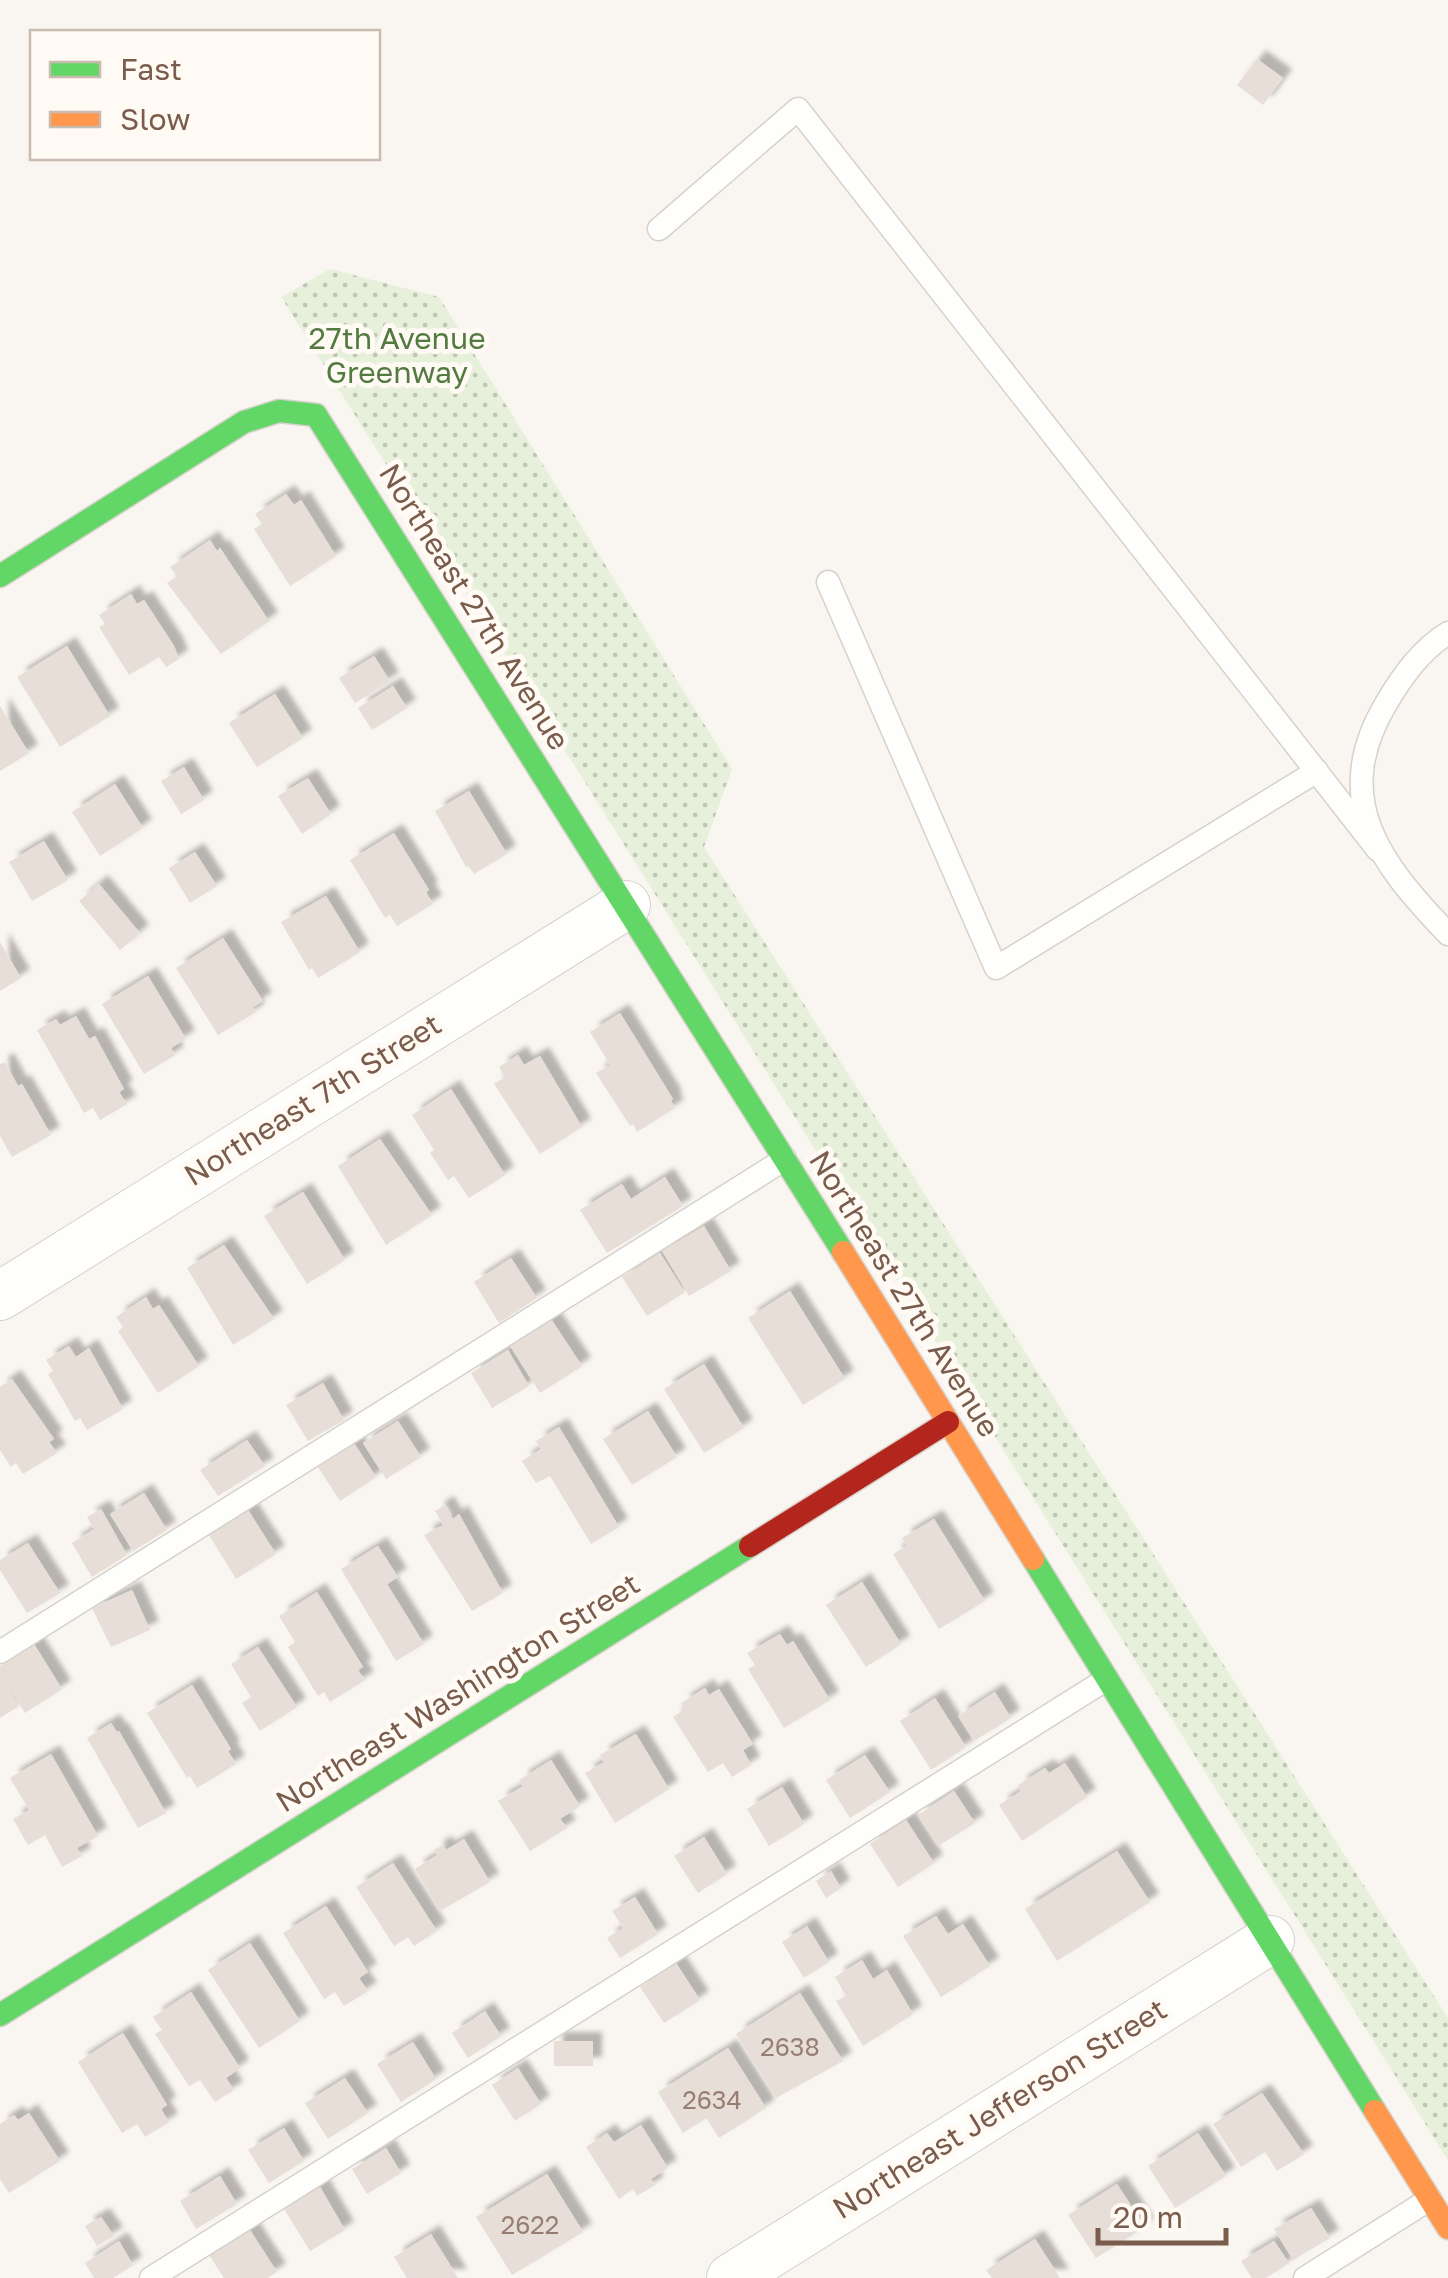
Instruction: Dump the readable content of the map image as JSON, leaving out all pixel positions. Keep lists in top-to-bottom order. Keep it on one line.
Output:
{"streets":{"street":["Northeast 27th Avenue","Northeast 7th Street","Northeast Washington Street","Northeast Jefferson Street"]},"crossings":[["Northeast 27th Avenue","Northeast 7th Street"],["Northeast 27th Avenue","Northeast Washington Street"],["Northeast 27th Avenue","Northeast Jefferson Street"]],"parks":["27th Avenue Greenway"],"house_numbers":["2638","2634","2622"],"legend":["Fast","Slow"],"scale_bar":"20 m"}
